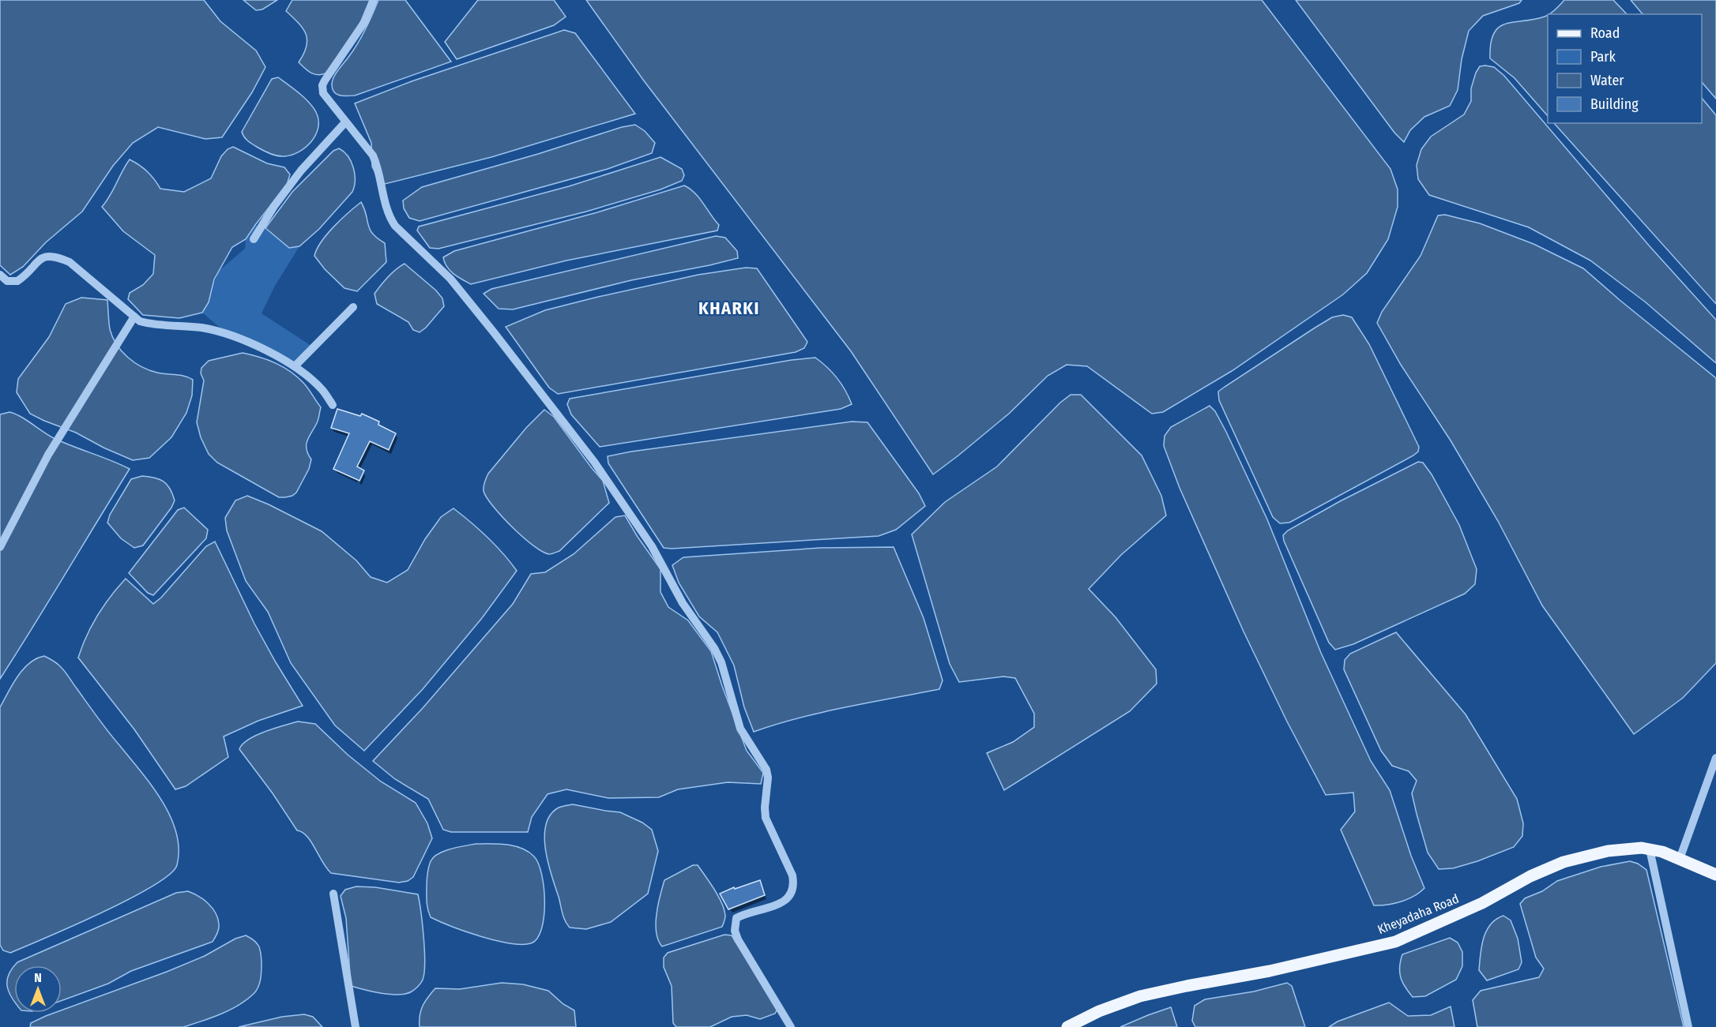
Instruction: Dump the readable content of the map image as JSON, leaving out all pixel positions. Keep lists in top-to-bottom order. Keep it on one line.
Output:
{"streets":{"main road":["Kheyadaha Road"]},"districts":["KHARKI"],"legend":["Road","Park","Water","Building"],"north":"top"}
